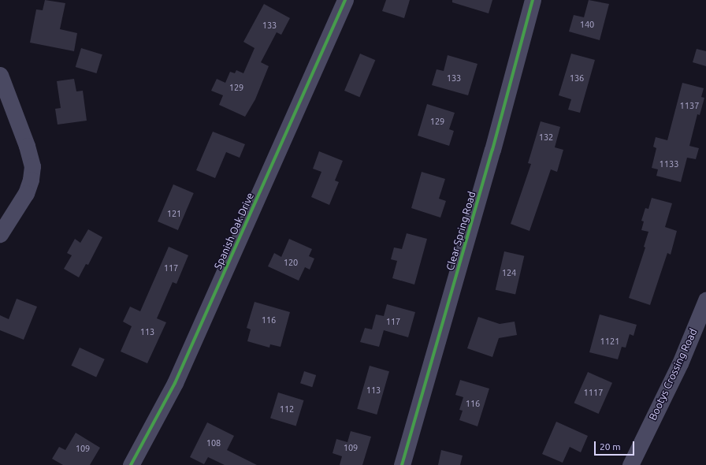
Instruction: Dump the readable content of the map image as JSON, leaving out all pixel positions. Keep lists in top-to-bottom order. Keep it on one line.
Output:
{"streets":{"street":["Spanish Oak Drive","Clear Spring Road","Bootys Crossing Road"]},"house_numbers":["140","133","133","136","129","1137","129","132","1133","121","120","117","124","116","117","113","1121","113","1117","116","112","108","109","109"],"scale_bar":"20 m"}
